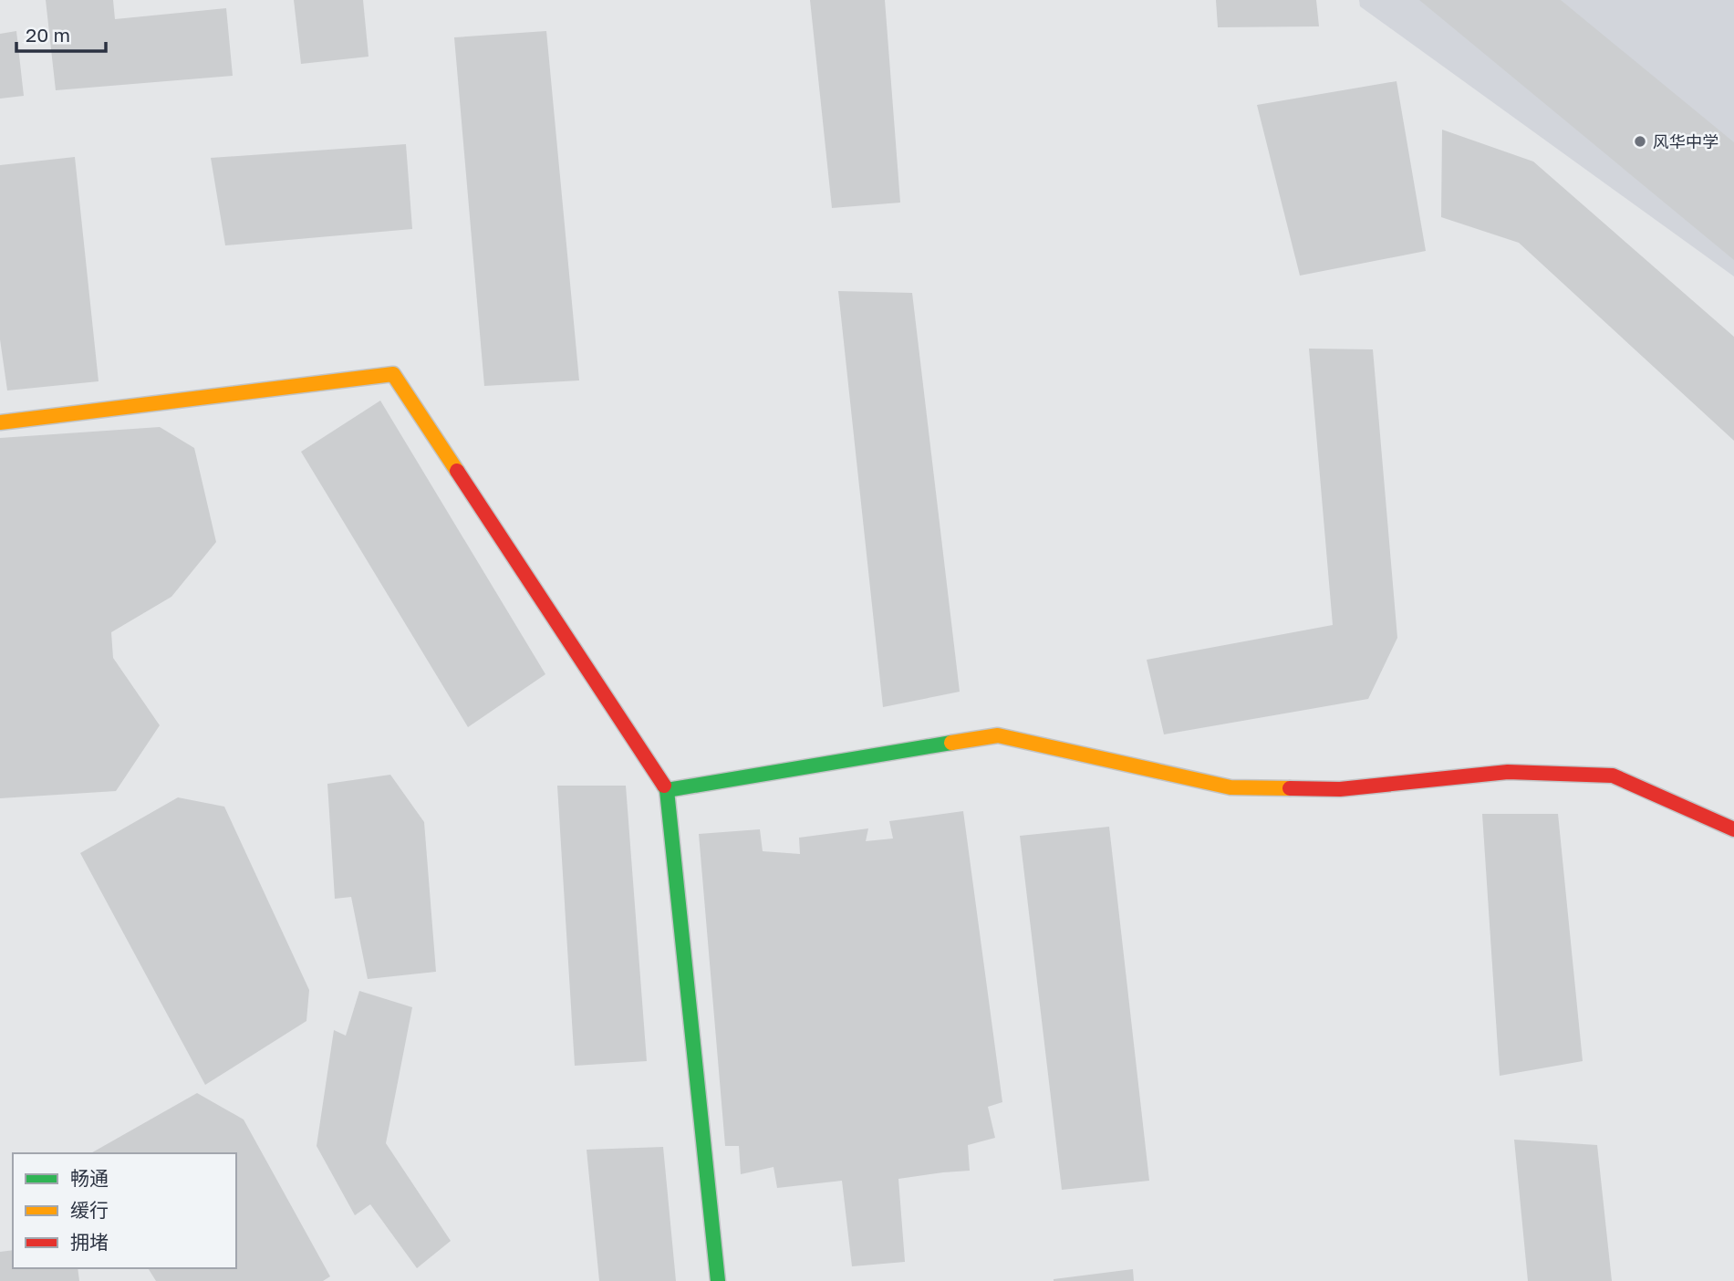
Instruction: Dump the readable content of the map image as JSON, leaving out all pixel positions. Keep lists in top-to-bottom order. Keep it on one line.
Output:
{"places":["风华中学"],"legend":["畅通","缓行","拥堵"],"scale_bar":"20 m"}
